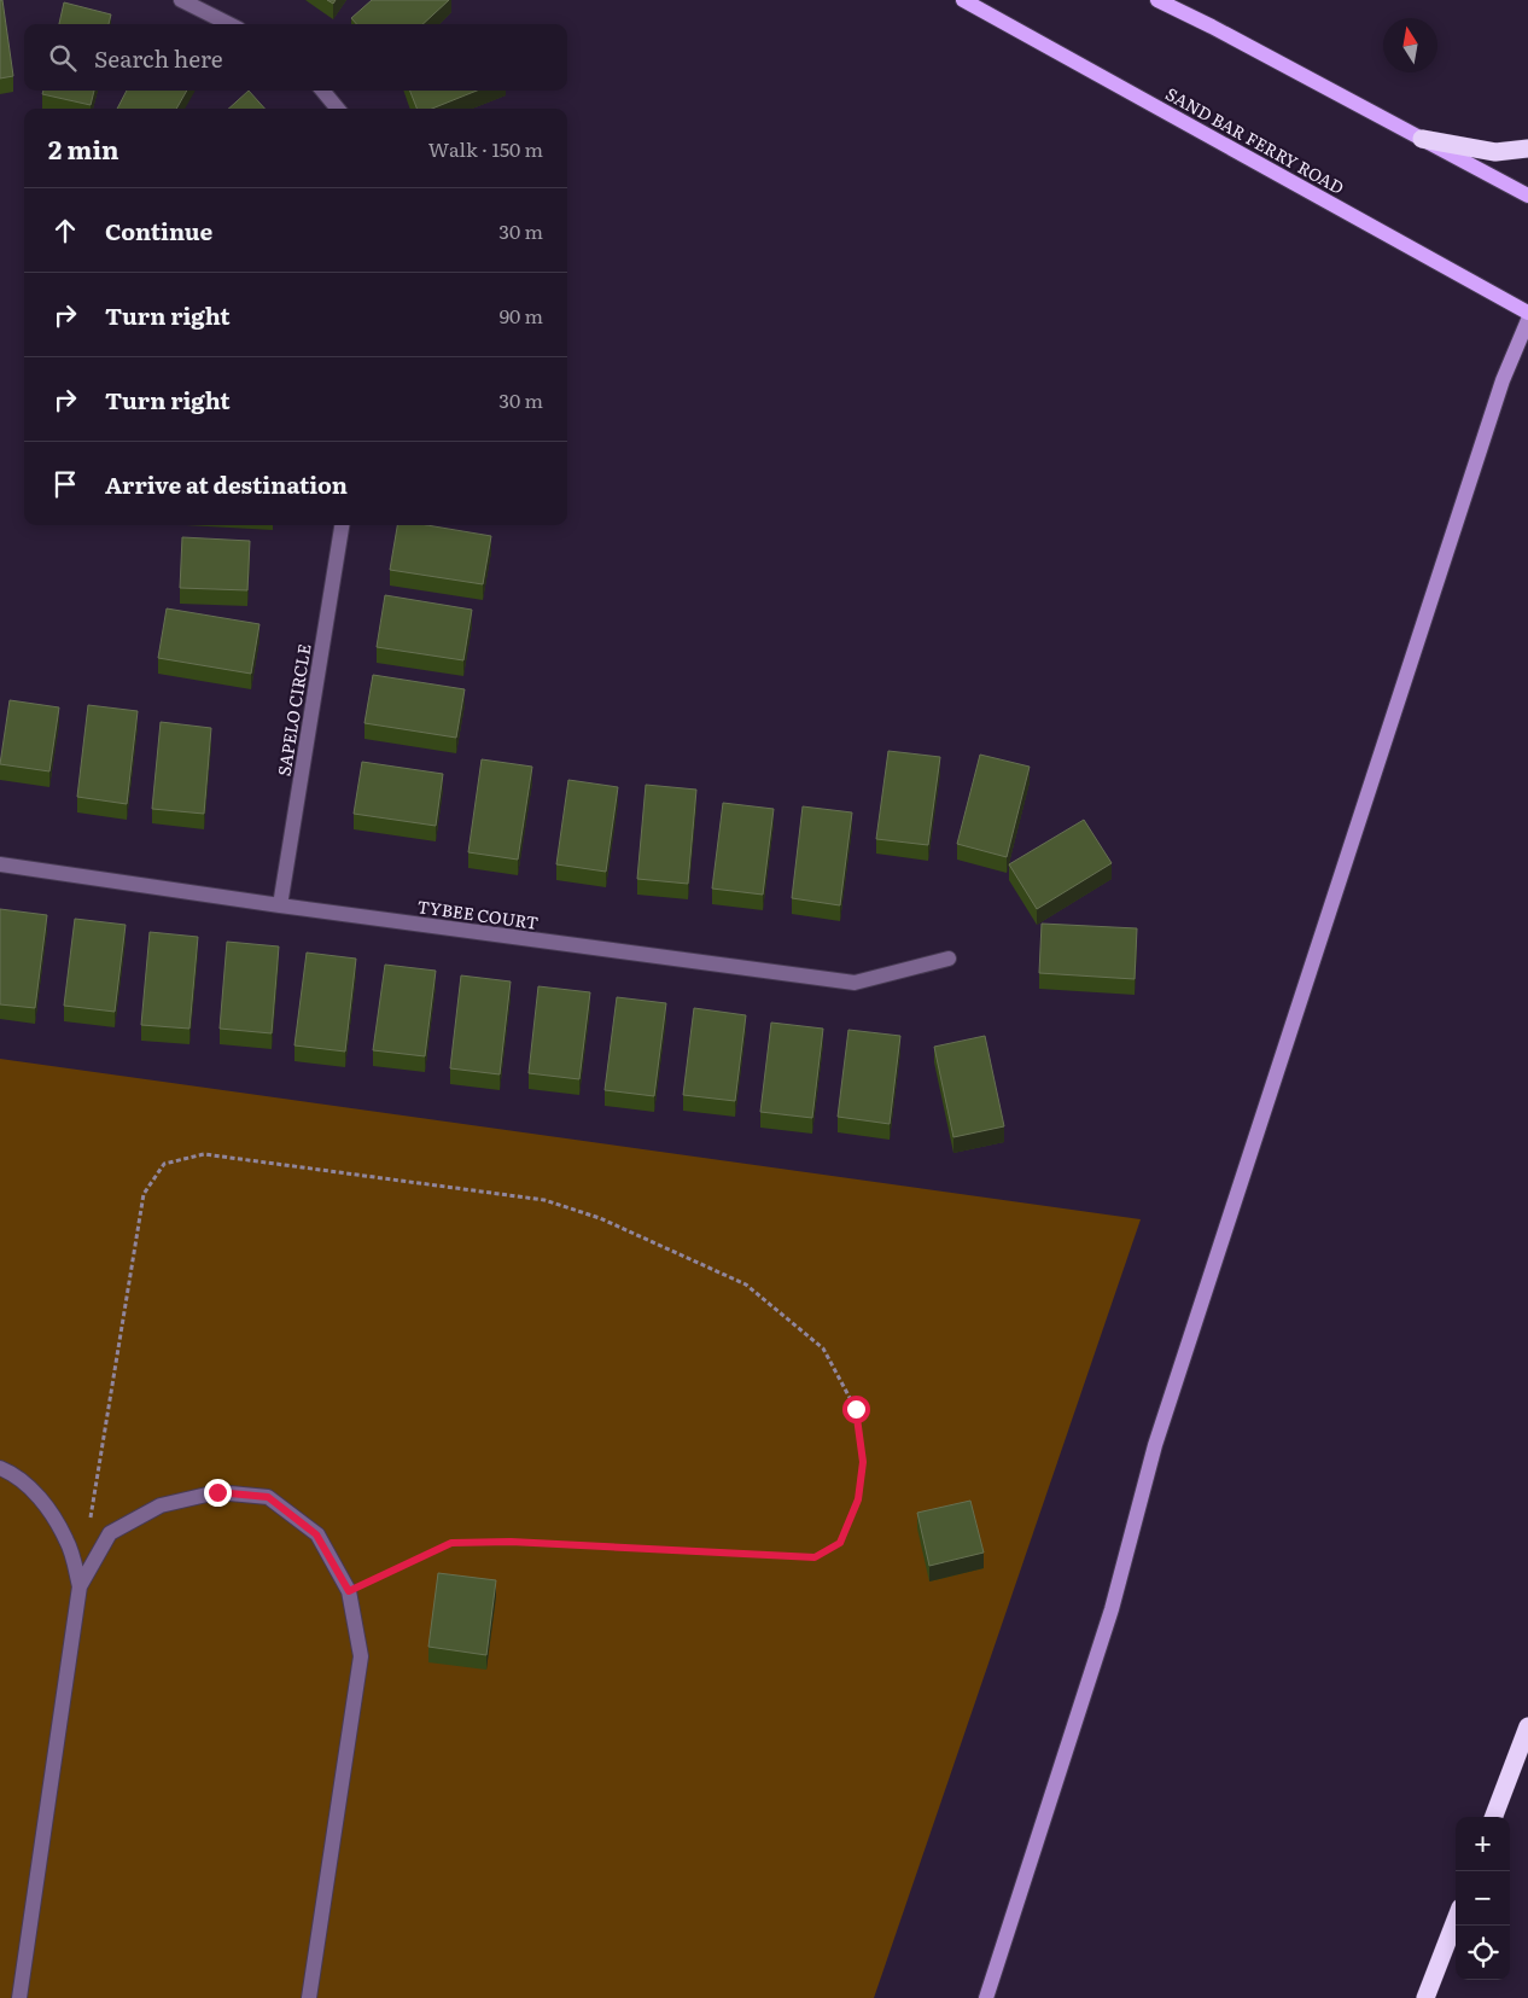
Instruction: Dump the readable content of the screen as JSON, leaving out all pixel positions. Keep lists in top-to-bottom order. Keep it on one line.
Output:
{"streets":{"main road":["SAND BAR FERRY ROAD"],"street":["SAPELO CIRCLE","TYBEE COURT"]},"crossings":[["SAPELO CIRCLE","TYBEE COURT"]],"north":"top","page":{"search":"Search here","heading":["2 min","Walk · 150 m"],"list":[["Continue","30 m"],["Turn right","90 m"],["Turn right","30 m"],"Arrive at destination"],"map_buttons":["+","−"]}}
